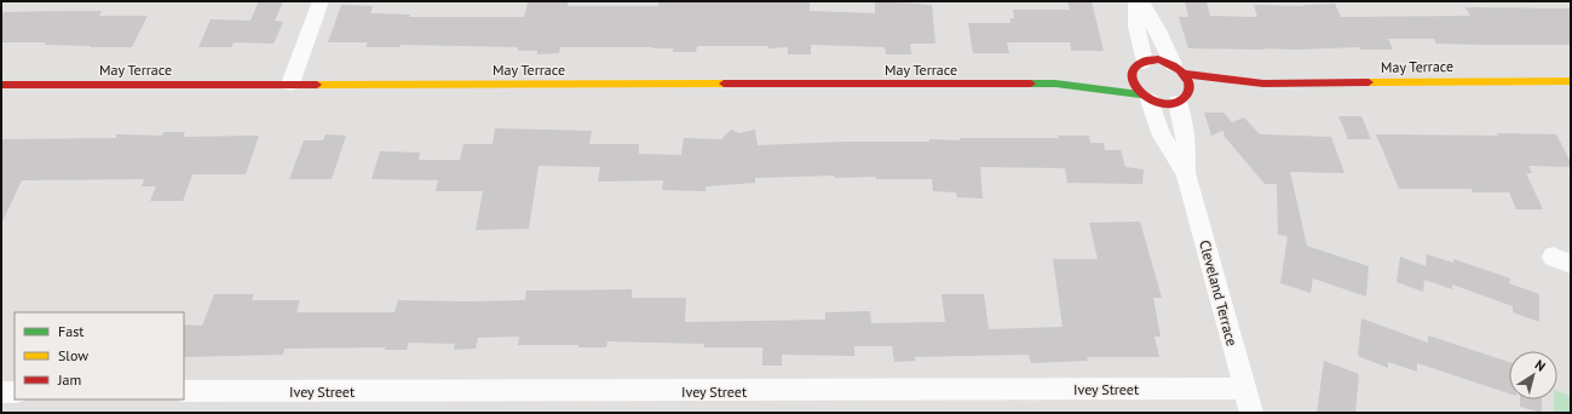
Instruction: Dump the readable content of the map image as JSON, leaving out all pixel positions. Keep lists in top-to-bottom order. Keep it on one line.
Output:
{"streets":{"street":["May Terrace","Cleveland Terrace","Ivey Street"]},"crossings":[["May Terrace","Cleveland Terrace"],["Cleveland Terrace","Ivey Street"]],"legend":["Fast","Slow","Jam"],"north":"top right"}
